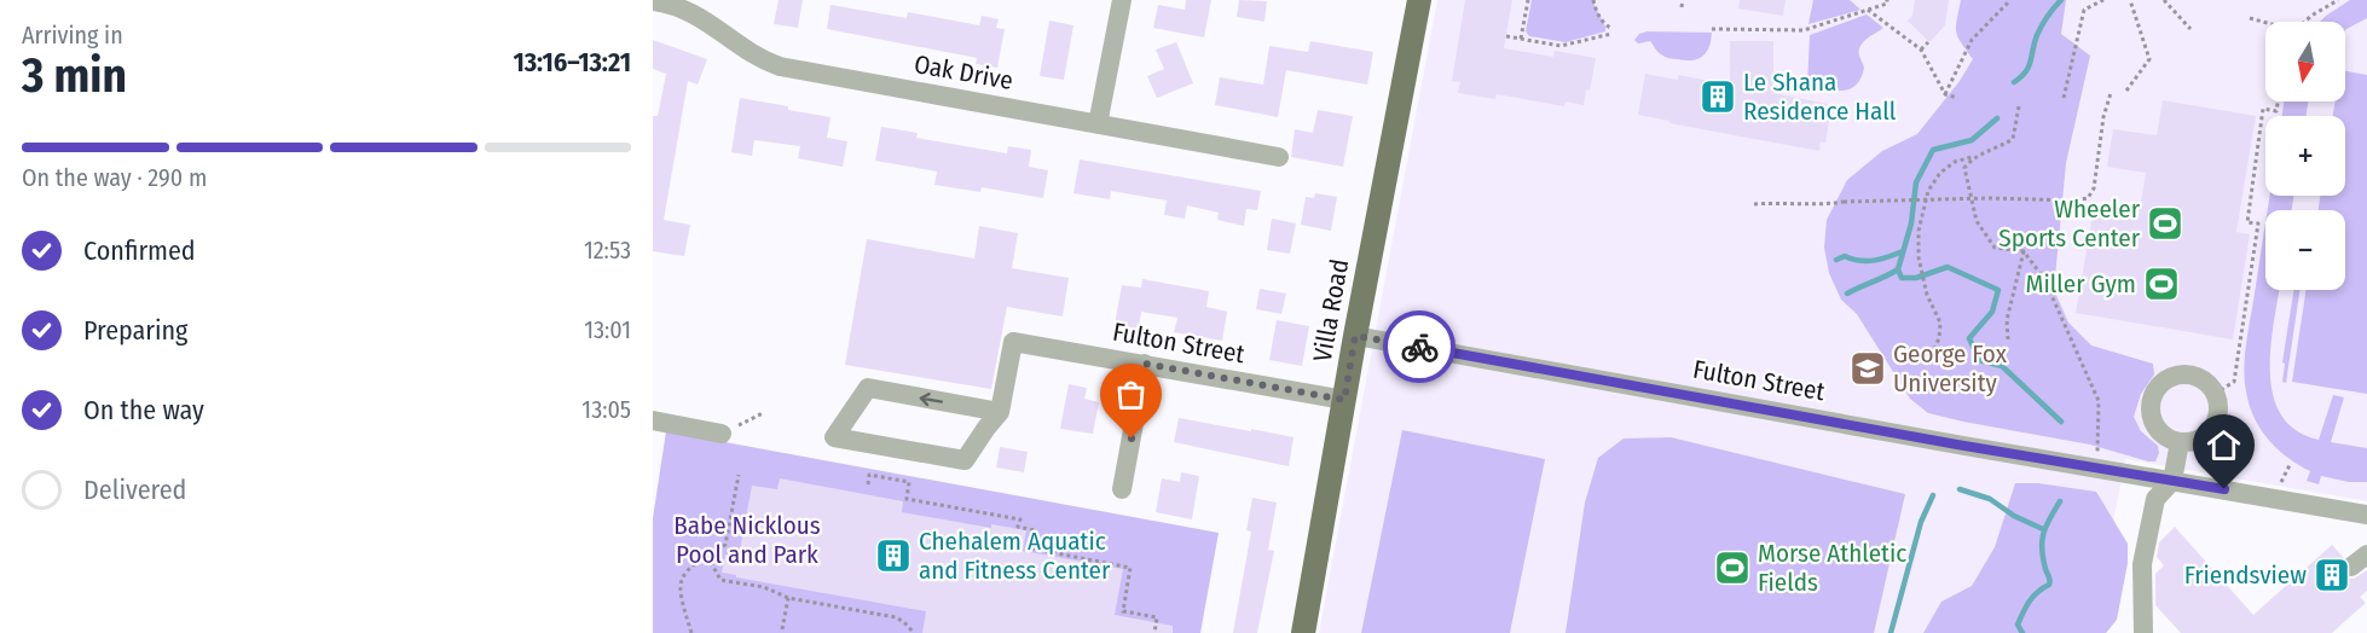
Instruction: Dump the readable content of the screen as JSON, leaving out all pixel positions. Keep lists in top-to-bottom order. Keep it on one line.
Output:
{"streets":{"main road":["Villa Road"],"street":["Oak Drive","Fulton Street"]},"crossings":[["Villa Road","Fulton Street"]],"parks":["Babe Nicklous Pool and Park"],"places":{"building":["Le Shana Residence Hall","Chehalem Aquatic and Fitness Center","Friendsview"],"sports":["Wheeler Sports Center","Miller Gym","Morse Athletic Fields"],"school or university":["George Fox University"]},"north":"bottom","page":{"heading":["3 min","Arriving in","13:16–13:21"],"map_buttons":["+","−"],"bar":"On the way · 290 m","list":[["Confirmed","12:53"],["Preparing","13:01"],["On the way","13:05"],"Delivered"]}}
